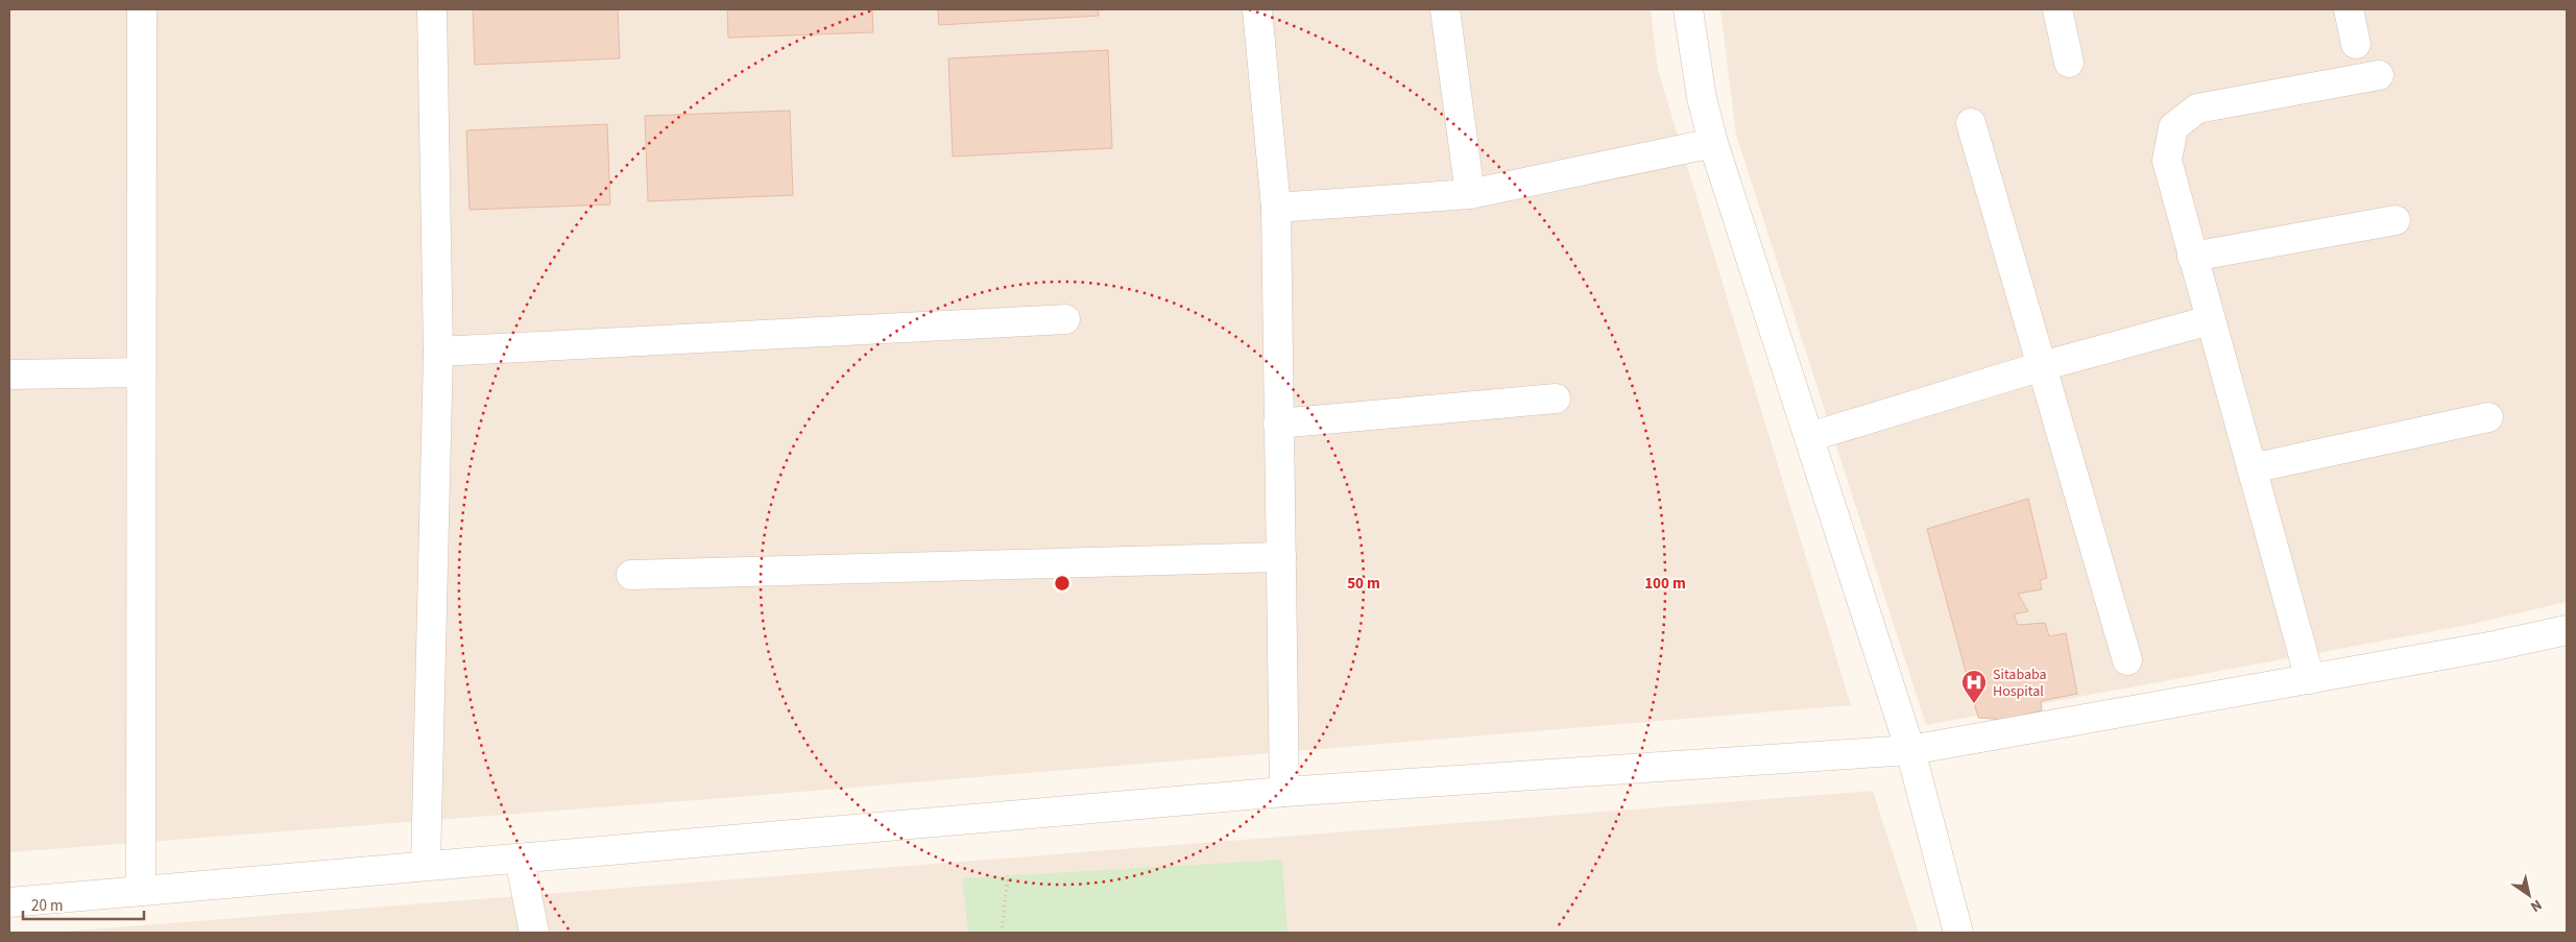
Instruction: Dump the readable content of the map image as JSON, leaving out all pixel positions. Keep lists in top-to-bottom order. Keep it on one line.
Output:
{"places":{"hospital":["Sitababa Hospital"]},"scale_bar":"20 m","north":"bottom right","rings":["50 m","100 m"]}
